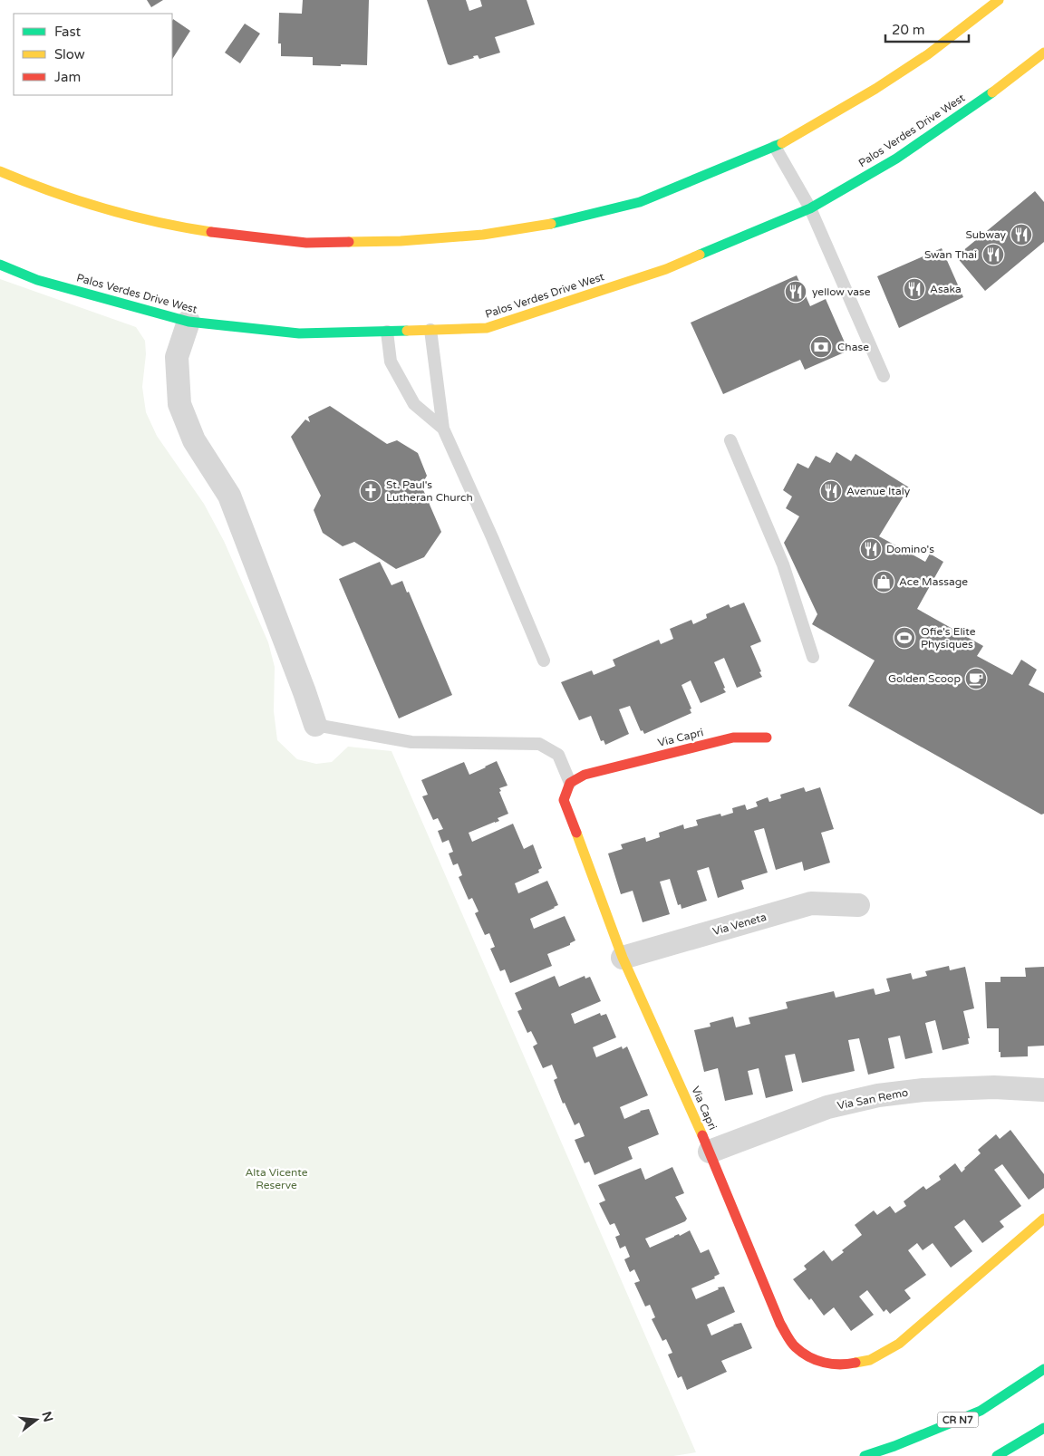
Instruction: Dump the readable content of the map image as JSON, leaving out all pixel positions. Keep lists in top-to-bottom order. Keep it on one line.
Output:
{"streets":{"main road":["Palos Verdes Drive West","Via Capri","CR N7"],"street":["Via Veneta","Via San Remo"]},"crossings":[["Via Capri","Via Veneta"],["Via Capri","Via San Remo"]],"parks":["Alta Vicente Reserve"],"places":{"restaurant":["Subway","Swan Thai","Asaka","yellow vase","Avenue Italy","Domino's"],"bank":["Chase"],"church":["St. Paul's Lutheran Church"],"shop":["Ace Massage"],"sports":["Ofie's Elite Physiques"],"cafe":["Golden Scoop"]},"legend":["Fast","Slow","Jam"],"scale_bar":"20 m","north":"right"}
